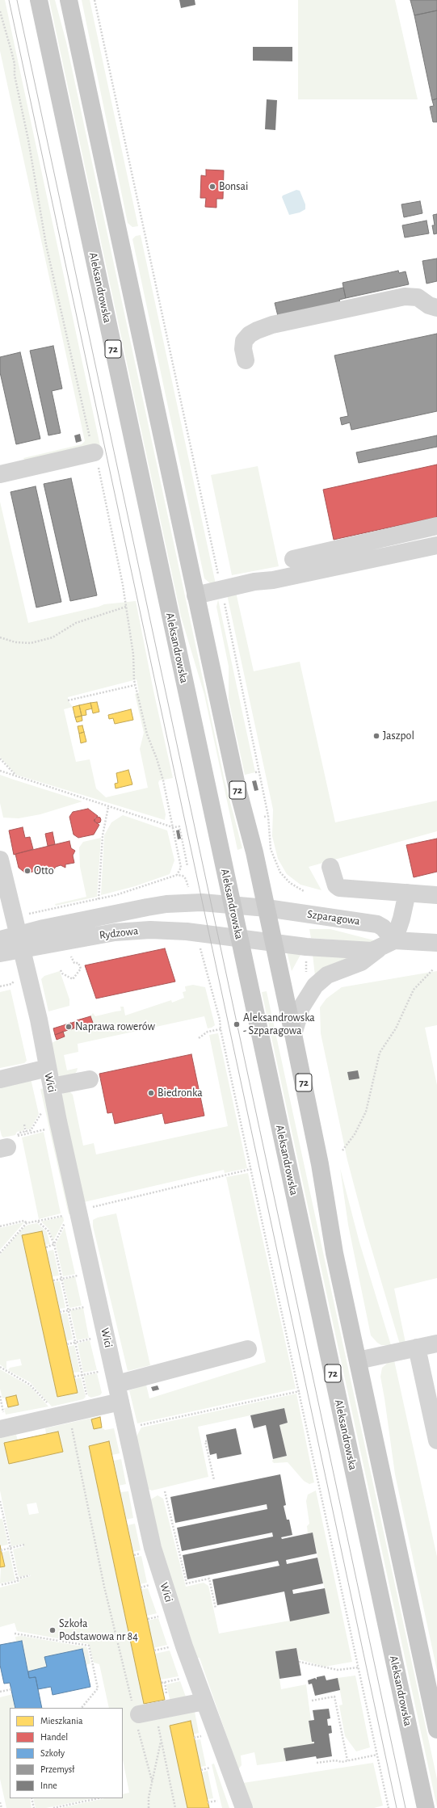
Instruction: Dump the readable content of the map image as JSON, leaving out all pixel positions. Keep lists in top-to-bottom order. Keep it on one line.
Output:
{"streets":{"main road":["Aleksandrowska","72"],"street":["Szparagowa","Rydzowa","Wici"]},"crossings":[["Aleksandrowska","Rydzowa"],["72","Szparagowa"],["72","Rydzowa"],["Szparagowa","Rydzowa"],["Rydzowa","Wici"]],"places":["Bonsai","Jaszpol","Otto","Aleksandrowska - Szparagowa","Naprawa rowerów","Biedronka","Szkoła Podstawowa nr 84"],"legend":["Mieszkania","Handel","Szkoły","Przemysł","Inne"]}
